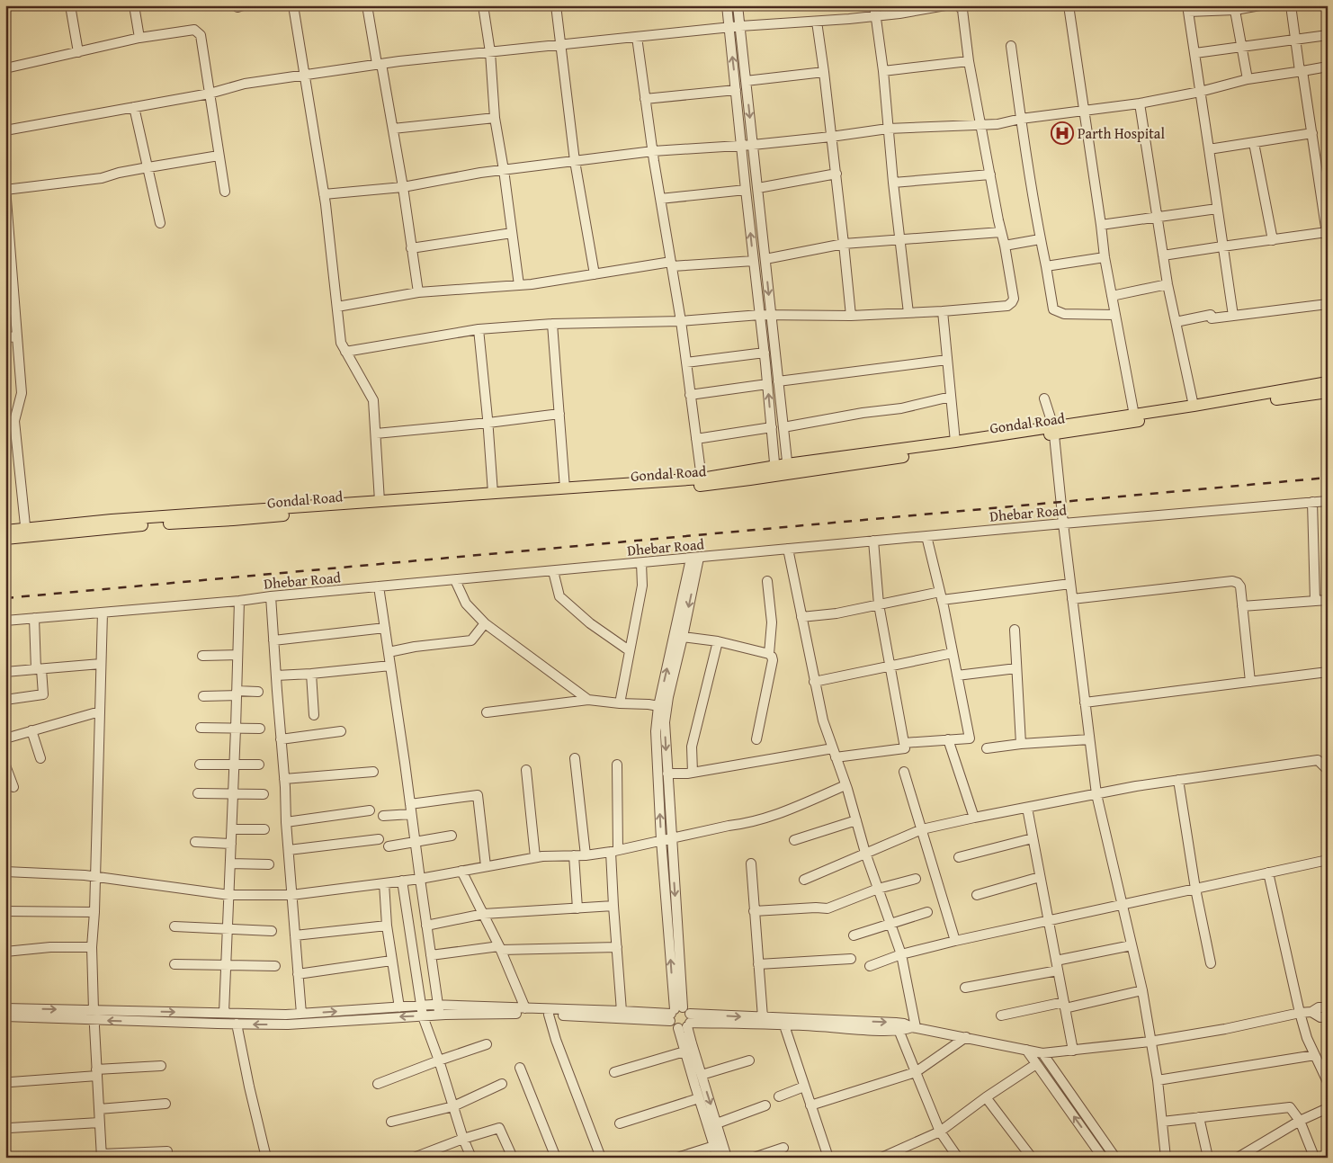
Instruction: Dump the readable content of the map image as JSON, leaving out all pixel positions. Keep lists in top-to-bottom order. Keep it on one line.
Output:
{"streets":{"main road":["Gondal Road"],"street":["Dhebar Road"]},"places":{"hospital":["Parth Hospital"]}}
